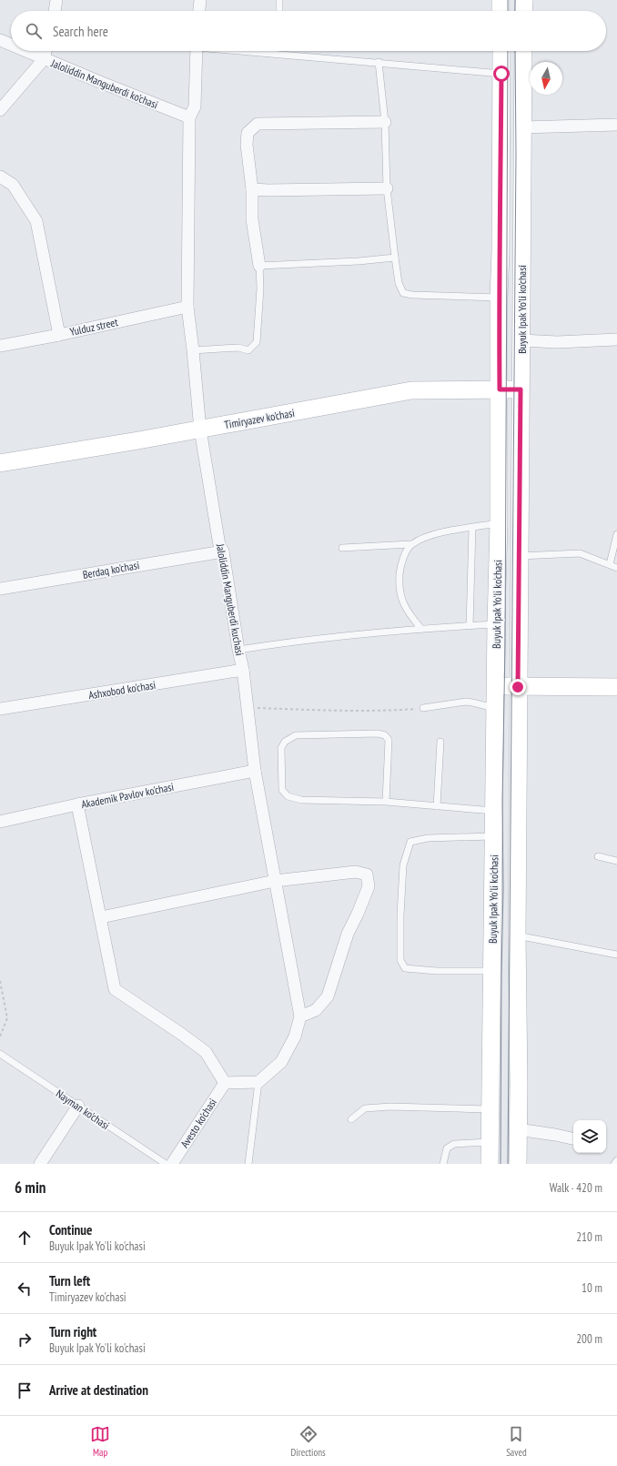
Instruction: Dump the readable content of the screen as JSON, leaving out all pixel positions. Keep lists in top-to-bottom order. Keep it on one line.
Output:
{"streets":{"main road":["Buyuk Ipak Yo'li ko'chasi","Timiryazev ko'chasi"],"street":["Jaloliddin Manguberdi ko'chasi","Yulduz street","Berdaq ko'chasi","Jaloliddin Manguberdi kuchasi","Ashxobod ko'chasi","Akademik Pavlov ko'chasi","Avesto ko'chasi"],"lane":["Nayman ko'chasi"]},"crossings":[["Jaloliddin Manguberdi ko'chasi","Jaloliddin Manguberdi kuchasi"],["Buyuk Ipak Yo'li ko'chasi","Timiryazev ko'chasi"],["Yulduz street","Jaloliddin Manguberdi kuchasi"],["Timiryazev ko'chasi","Jaloliddin Manguberdi kuchasi"],["Berdaq ko'chasi","Jaloliddin Manguberdi kuchasi"],["Jaloliddin Manguberdi kuchasi","Ashxobod ko'chasi"],["Jaloliddin Manguberdi kuchasi","Akademik Pavlov ko'chasi"]],"north":"bottom","page":{"search":"Search here","heading":["6 min","Walk · 420 m"],"list":[["Continue","Buyuk Ipak Yo'li ko'chasi","210 m"],["Turn left","Timiryazev ko'chasi","10 m"],["Turn right","Buyuk Ipak Yo'li ko'chasi","200 m"],"Arrive at destination"],"nav":["Map","Directions","Saved"]}}
